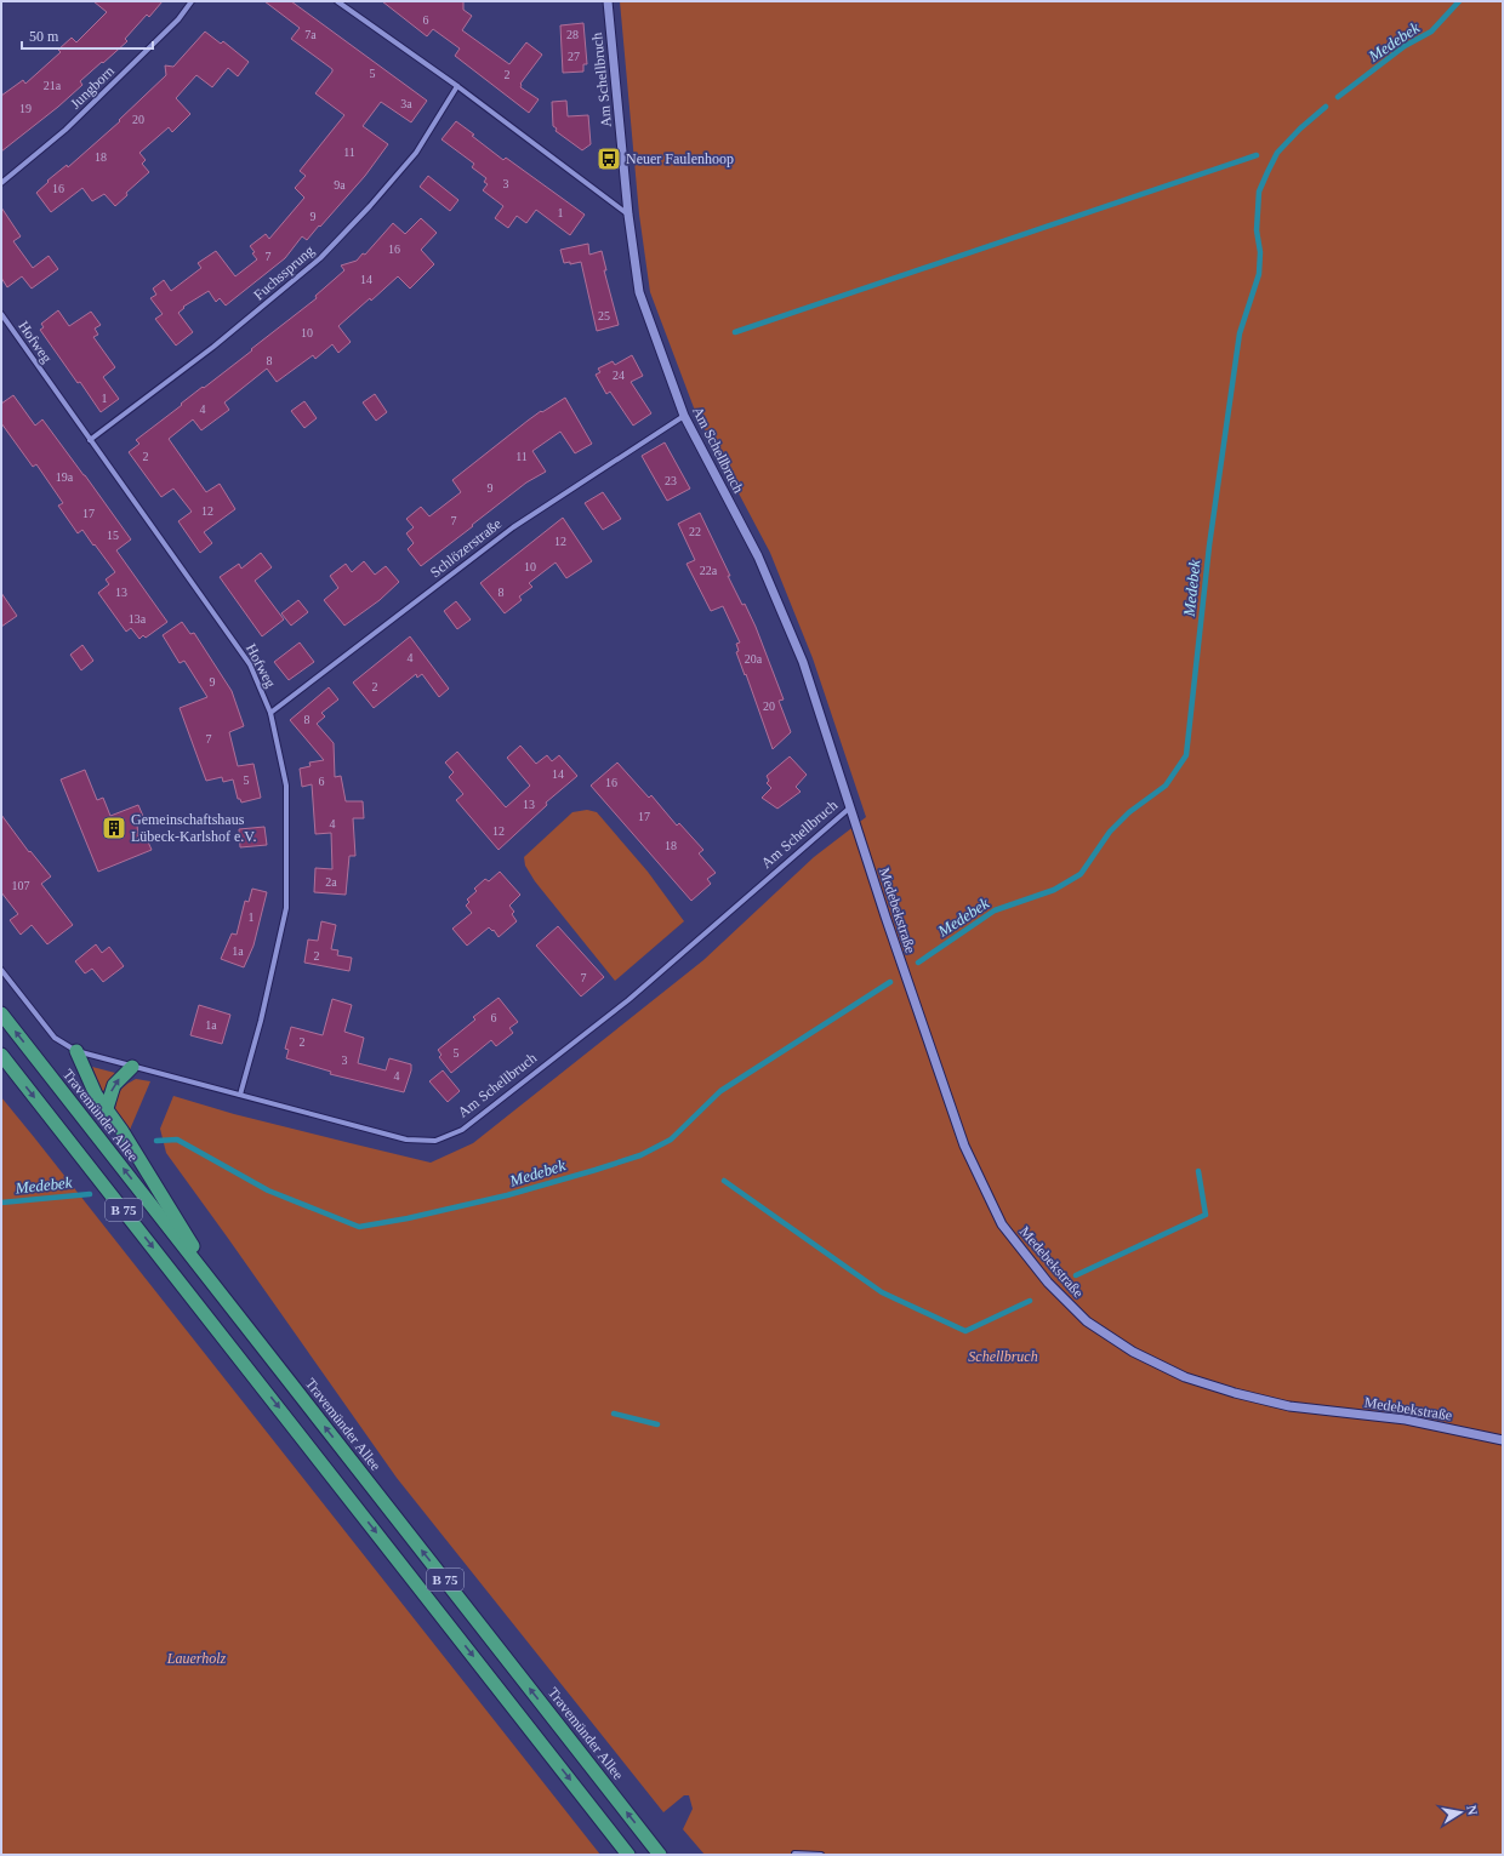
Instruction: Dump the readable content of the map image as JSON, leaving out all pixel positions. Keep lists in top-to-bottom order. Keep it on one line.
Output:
{"streets":{"highway":["Travemünder Allee","B 75"],"street":["Am Schellbruch","Jungborn","Fuchssprung","Hofweg","Schlözerstraße","Medebekstraße"]},"crossings":[["Am Schellbruch","Hofweg"],["Am Schellbruch","Schlözerstraße"],["Am Schellbruch","Medebekstraße"],["Am Schellbruch","Travemünder Allee"],["Fuchssprung","Hofweg"],["Hofweg","Schlözerstraße"]],"one_way":["Travemünder Allee"],"water":["Medebek"],"parks":["Schellbruch","Lauerholz"],"places":{"bus stop":["Neuer Faulenhoop"],"building":["Gemeinschaftshaus Lübeck-Karlshof e.V."]},"house_numbers":["6","7a","28","27","5","2","21a","3a","19","20","11","18","3","9a","16","1","9","16","7","14","25","10","8","24","1","4","2","11","19a","23","9","12","17","7","22","15","12","10","22a","13","8","13a","4","20a","9","2","20","8","7","14","5","6","16","13","17","4","12","18","2a","107","1","1a","2","7","6","1a","2","5","3","4"],"scale_bar":"50 m","north":"right"}
